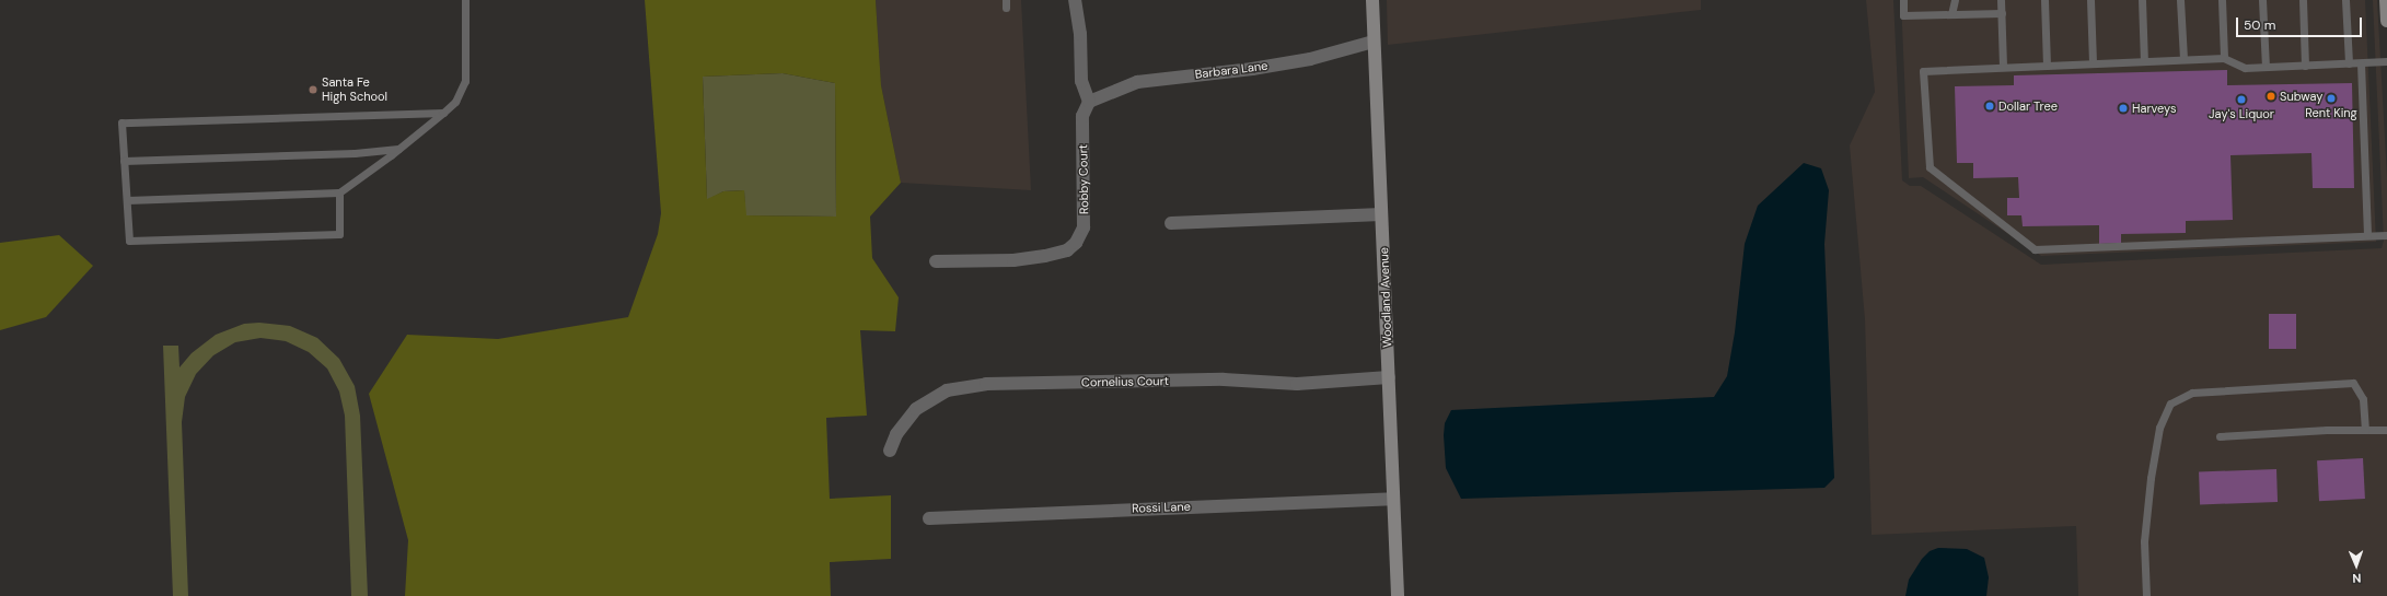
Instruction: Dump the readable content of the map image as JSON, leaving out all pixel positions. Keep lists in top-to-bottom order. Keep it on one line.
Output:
{"streets":{"street":["Barbara Lane","Robby Court","Woodland Avenue","Cornelius Court","Rossi Lane"]},"crossings":[["Barbara Lane","Robby Court"],["Barbara Lane","Woodland Avenue"],["Woodland Avenue","Cornelius Court"],["Woodland Avenue","Rossi Lane"]],"places":["Santa Fe High School","Subway","Rent King","Jay's Liquor","Dollar Tree","Harveys"],"scale_bar":"50 m","north":"bottom"}
